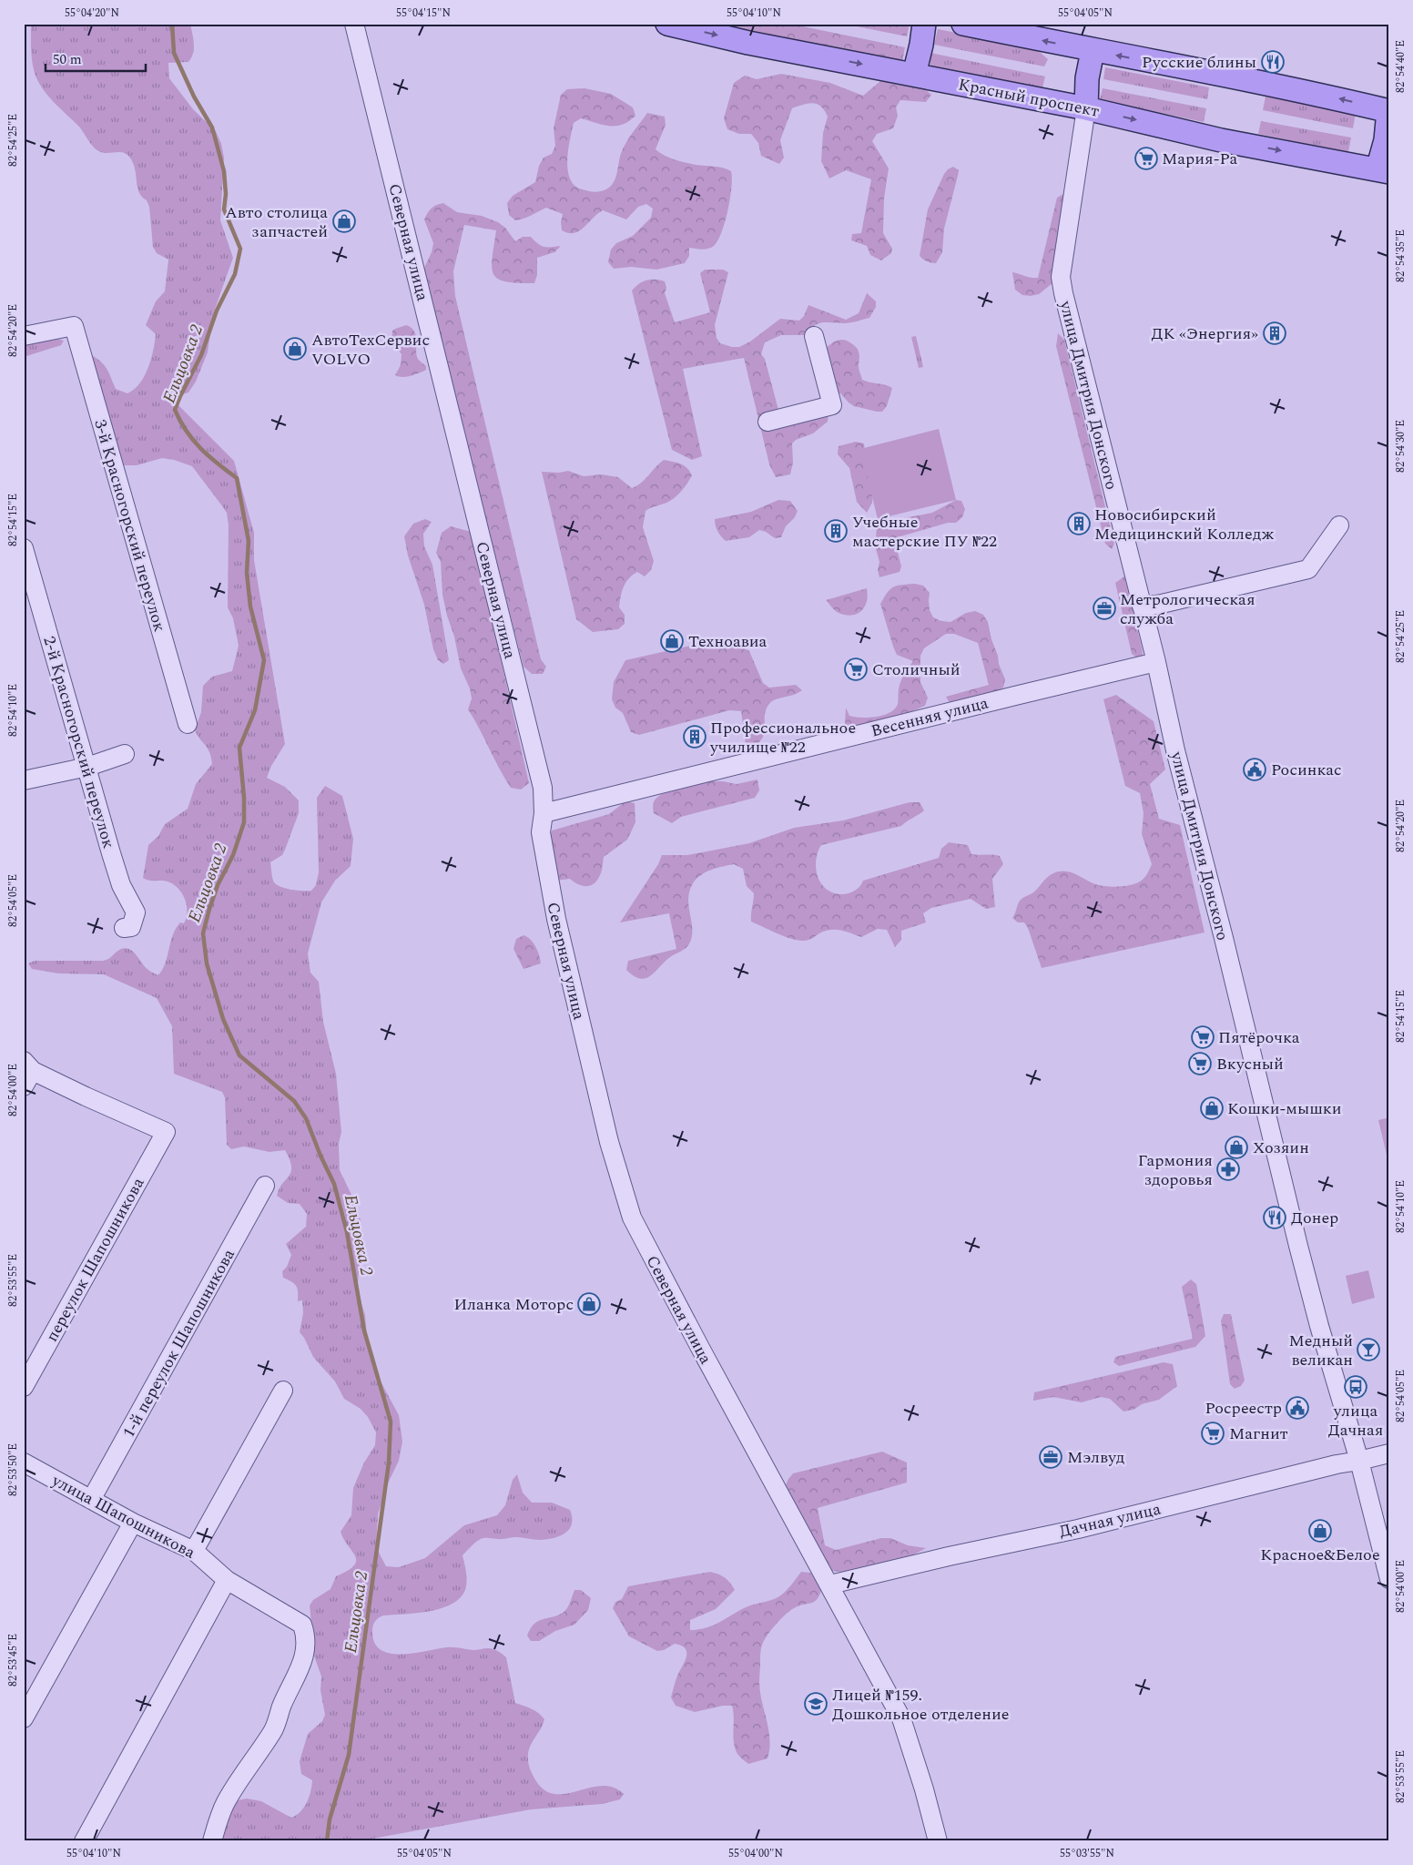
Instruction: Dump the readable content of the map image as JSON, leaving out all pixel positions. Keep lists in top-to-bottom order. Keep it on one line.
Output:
{"streets":{"main road":["Красный проспект"],"street":["Северная улица","улица Дмитрия Донского","3-й Красногорский переулок","Весенняя улица","2-й Красногорский переулок","переулок Шапошникова","1-й переулок Шапошникова","улица Шапошникова","Дачная улица"]},"crossings":[["Красный проспект","улица Дмитрия Донского"],["Северная улица","Весенняя улица"],["Северная улица","Дачная улица"],["улица Дмитрия Донского","Весенняя улица"],["улица Дмитрия Донского","Дачная улица"],["1-й переулок Шапошникова","улица Шапошникова"]],"water":["Ельцовка 2"],"places":{"restaurant":["Русские блины","Донер"],"supermarket":["Мария-Ра","Столичный","Пятёрочка","Вкусный","Магнит"],"shop":["Авто столица запчастей","АвтоТехСервис VOLVO","Техноавиа","Кошки-мышки","Хозяин","Иланка Моторс","Красное&Белое"],"building":["ДК «Энергия»","Новосибирский Медицинский Колледж","Учебные мастерские ПУ №22","Профессиональное училище №22"],"office":["Метрологическая служба","Мэлвуд"],"public building":["Росинкас","Росреестр"],"pharmacy":["Гармония здоровья"],"bar":["Медный великан"],"bus stop":["улица Дачная"],"school or university":["Лицей №159. Дошкольное отделение"]},"scale_bar":"50 m","coordinates":["55°04'20\"N","55°04'15\"N","55°04'10\"N","55°04'05\"N","82°54'40\"E","82°54'25\"E","82°54'35\"E","82°54'20\"E","82°54'30\"E","82°54'15\"E","82°54'10\"E","82°54'05\"E","82°54'00\"E","82°53'55\"E","82°53'50\"E","82°53'45\"E","55°04'00\"N","55°03'55\"N"]}
